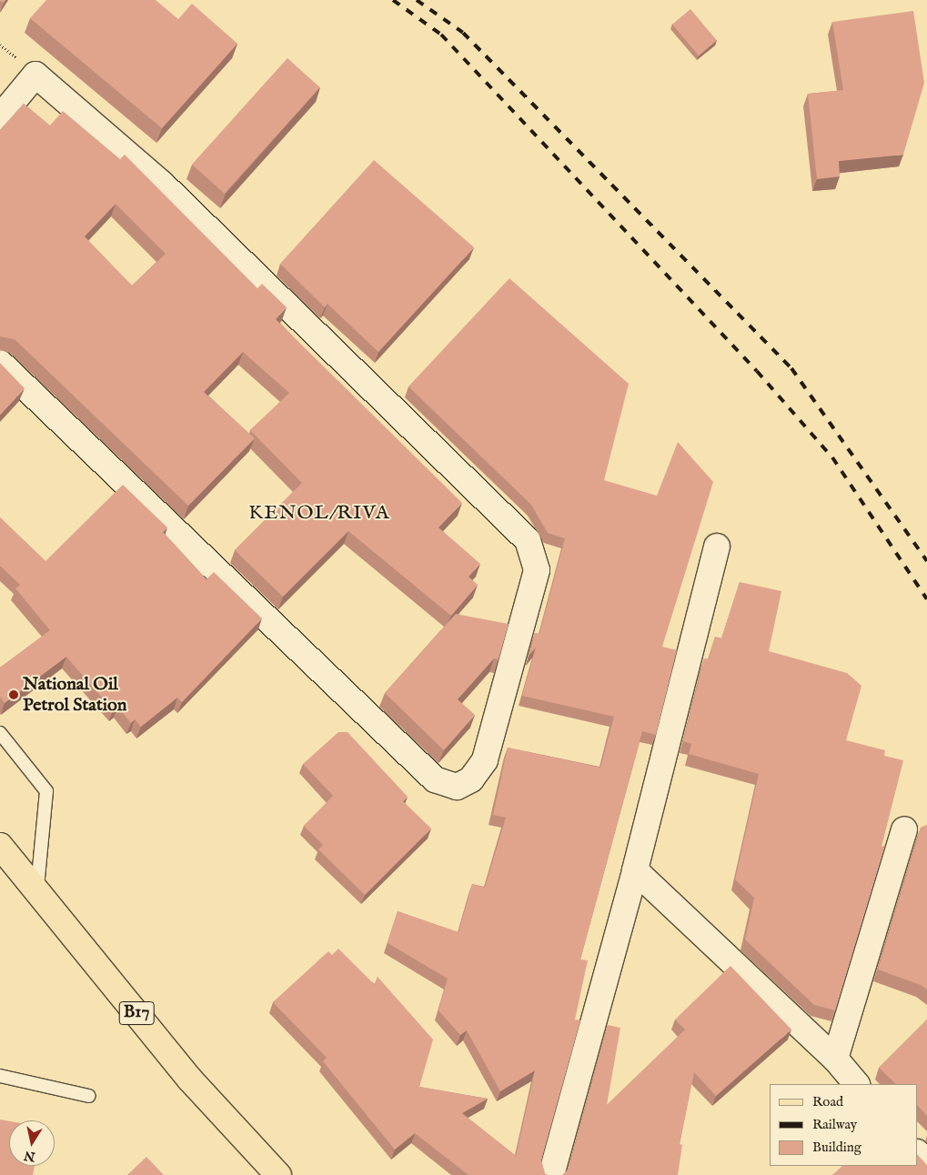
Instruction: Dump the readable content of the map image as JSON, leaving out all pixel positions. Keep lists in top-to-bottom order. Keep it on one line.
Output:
{"streets":{"main road":["B17"]},"districts":["KENOL/RIVA"],"places":["National Oil Petrol Station"],"legend":["Road","Railway","Building"],"north":"bottom"}
